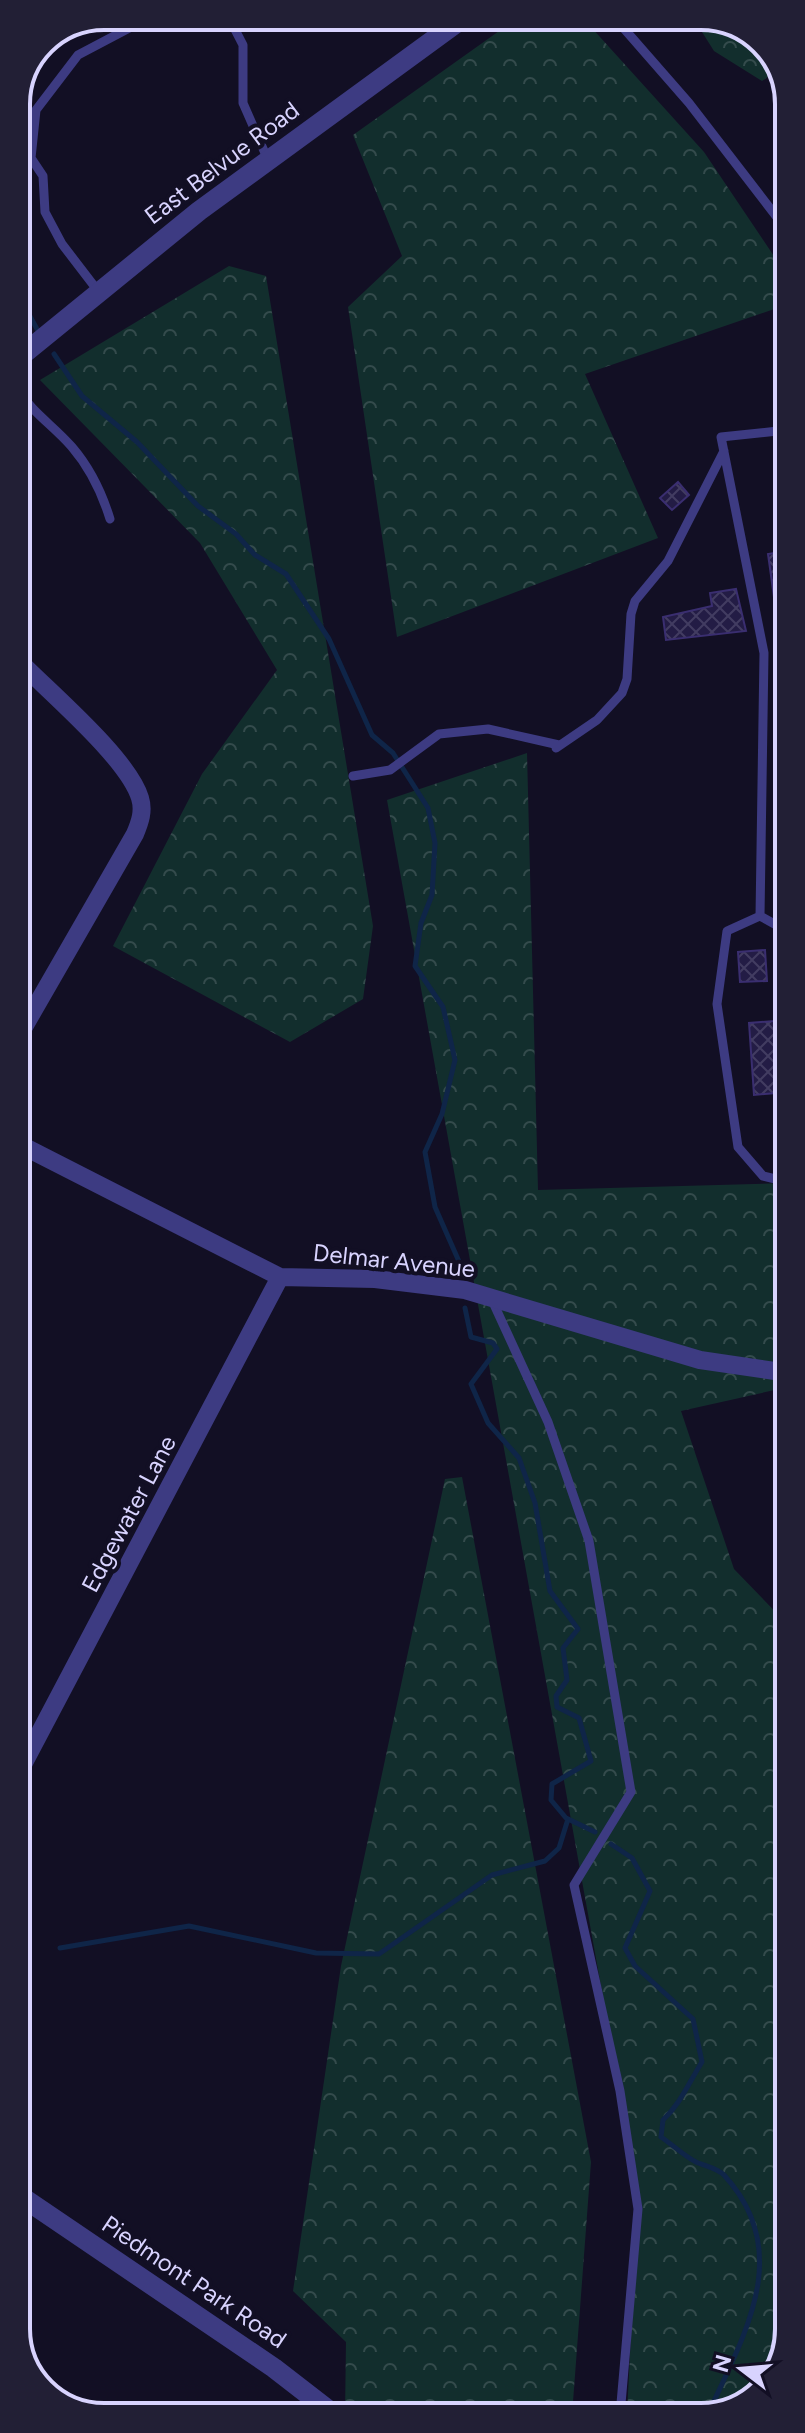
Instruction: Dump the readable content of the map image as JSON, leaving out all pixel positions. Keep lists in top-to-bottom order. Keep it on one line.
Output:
{"streets":{"street":["East Belvue Road","Delmar Avenue","Edgewater Lane","Piedmont Park Road"]},"crossings":[["Delmar Avenue","Edgewater Lane"]],"north":"left"}
